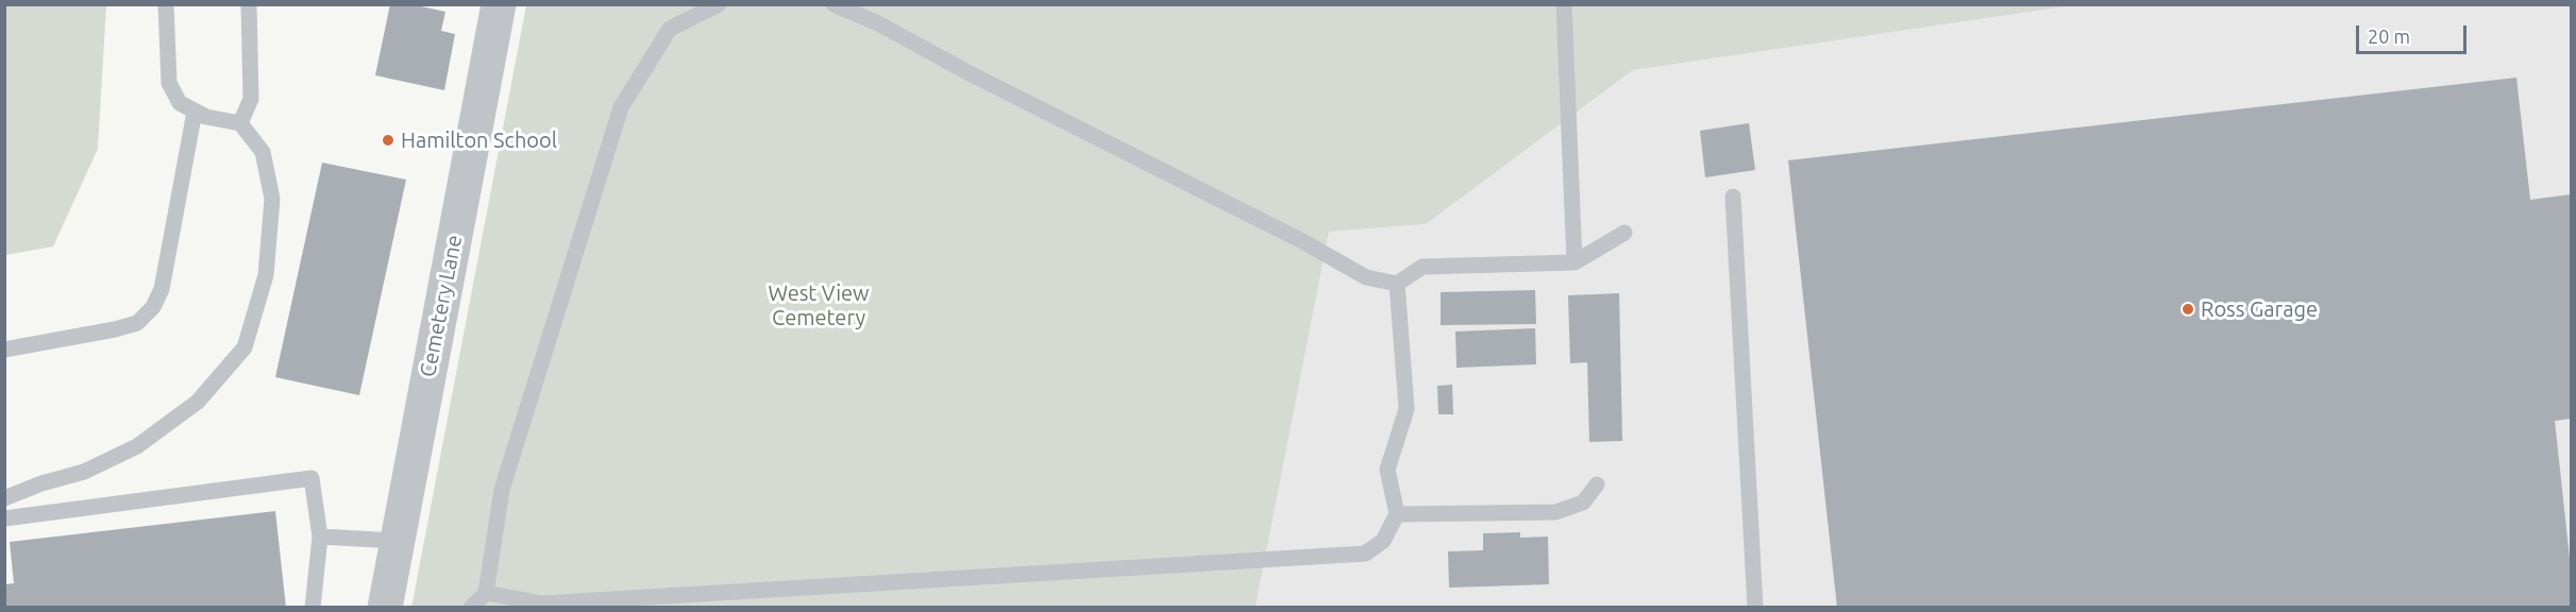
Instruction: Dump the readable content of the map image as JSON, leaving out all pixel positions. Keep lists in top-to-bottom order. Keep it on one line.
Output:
{"streets":{"street":["Cemetery Lane"]},"parks":["West View Cemetery"],"places":["Hamilton School","Ross Garage"],"scale_bar":"20 m"}
